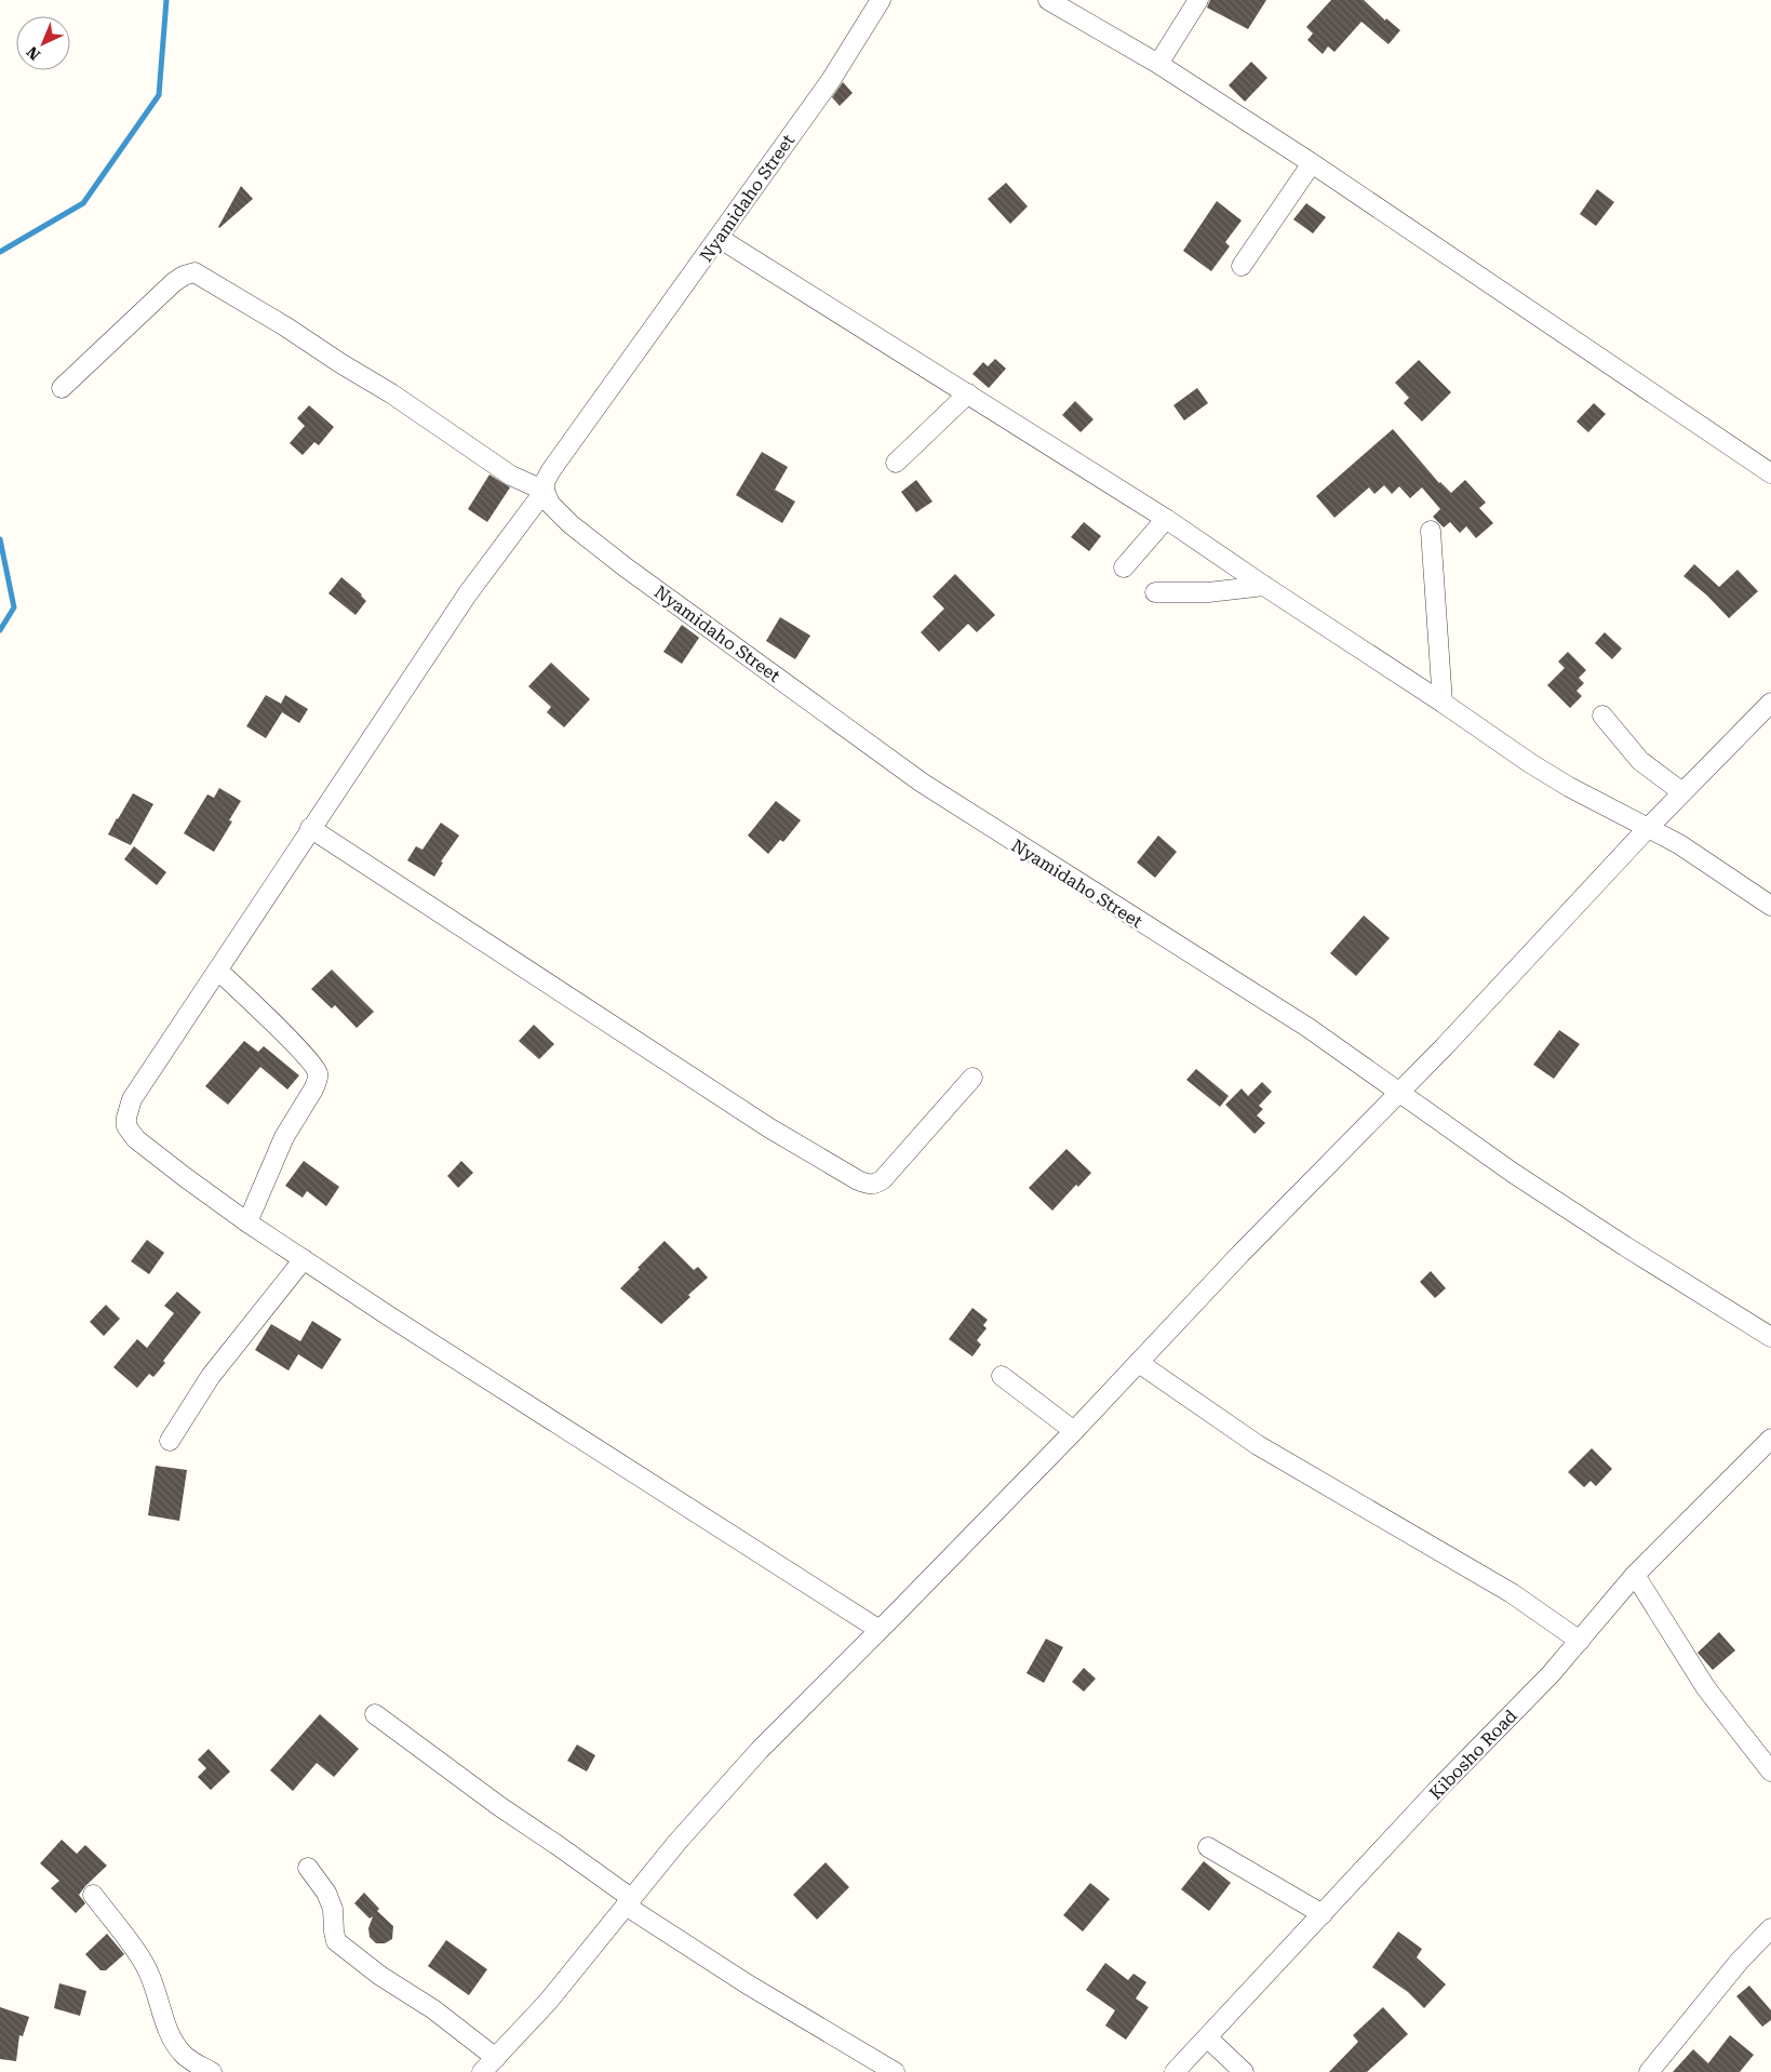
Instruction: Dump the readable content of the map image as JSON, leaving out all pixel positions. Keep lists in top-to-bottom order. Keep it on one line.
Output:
{"streets":{"street":["Nyamidaho Street","Kibosho Road"]},"north":"bottom left"}
